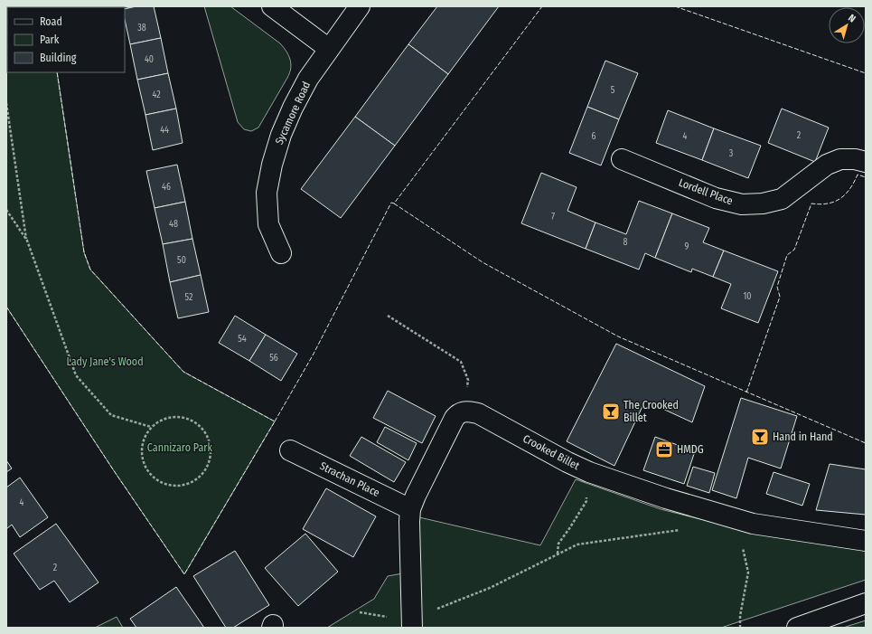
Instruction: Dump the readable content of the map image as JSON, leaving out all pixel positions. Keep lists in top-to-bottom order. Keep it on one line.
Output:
{"streets":{"street":["Sycamore Road","Lordell Place","Crooked Billet","Strachan Place"]},"parks":["Lady Jane's Wood","Cannizaro Park"],"places":{"bar":["The Crooked Billet","Hand in Hand"],"office":["HMDG"]},"house_numbers":["38","40","5","42","44","2","6","4","3","46","7","48","8","9","50","10","52","54","56","4","2"],"legend":["Road","Park","Building"],"north":"top right"}
